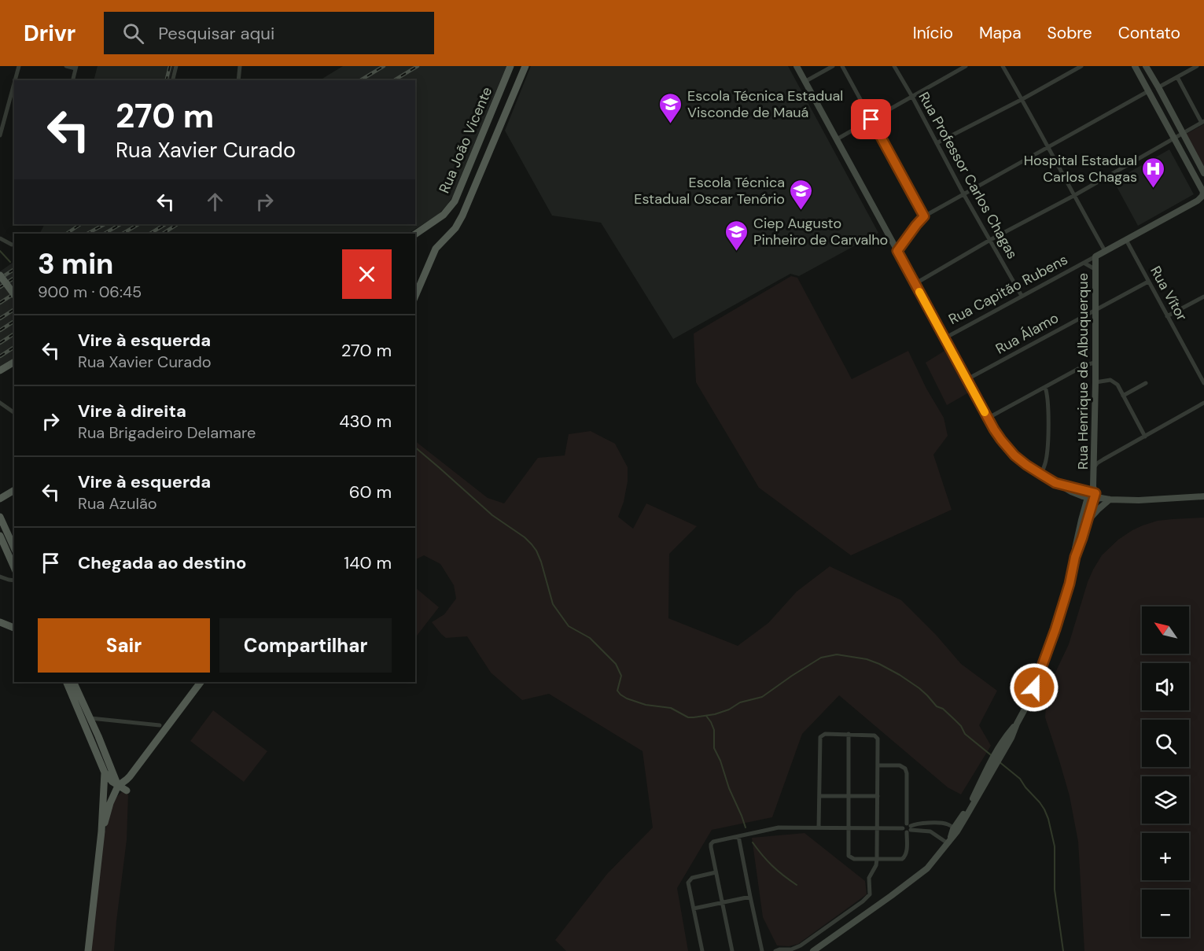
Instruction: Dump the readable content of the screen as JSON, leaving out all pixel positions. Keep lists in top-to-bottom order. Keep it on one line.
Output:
{"streets":{"main road":["Rua João Vicente","Rua Capitão Rubens","Rua Henrique de Albuquerque"],"street":["Rua Professor Carlos Chagas","Rua Vítor","Rua Álamo"]},"crossings":[["Rua Professor Carlos Chagas","Rua Capitão Rubens"],["Rua Capitão Rubens","Rua Vítor"],["Rua Capitão Rubens","Rua Henrique de Albuquerque"],["Rua Vítor","Rua Álamo"],["Rua Álamo","Rua Henrique de Albuquerque"]],"places":{"school or university":["Escola Técnica Estadual Visconde de Mauá","Escola Técnica Estadual Oscar Tenório","Ciep Augusto Pinheiro de Carvalho"],"hospital":["Hospital Estadual Carlos Chagas"]},"north":"top left","page":{"header":"Drivr","search":"Pesquisar aqui","nav":["Início","Mapa","Sobre","Contato"],"turn":["270 m","Rua Xavier Curado"],"heading":["3 min","900 m · 06:45"],"list":[{"name":"Vire à esquerda","note":"Rua Xavier Curado","value":"270 m"},{"name":"Vire à direita","note":"Rua Brigadeiro Delamare","value":"430 m"},{"name":"Vire à esquerda","note":"Rua Azulão","value":"60 m"},{"name":"Chegada ao destino","value":"140 m"}],"map_buttons":["+","−"],"buttons":["Sair","Compartilhar"]}}
